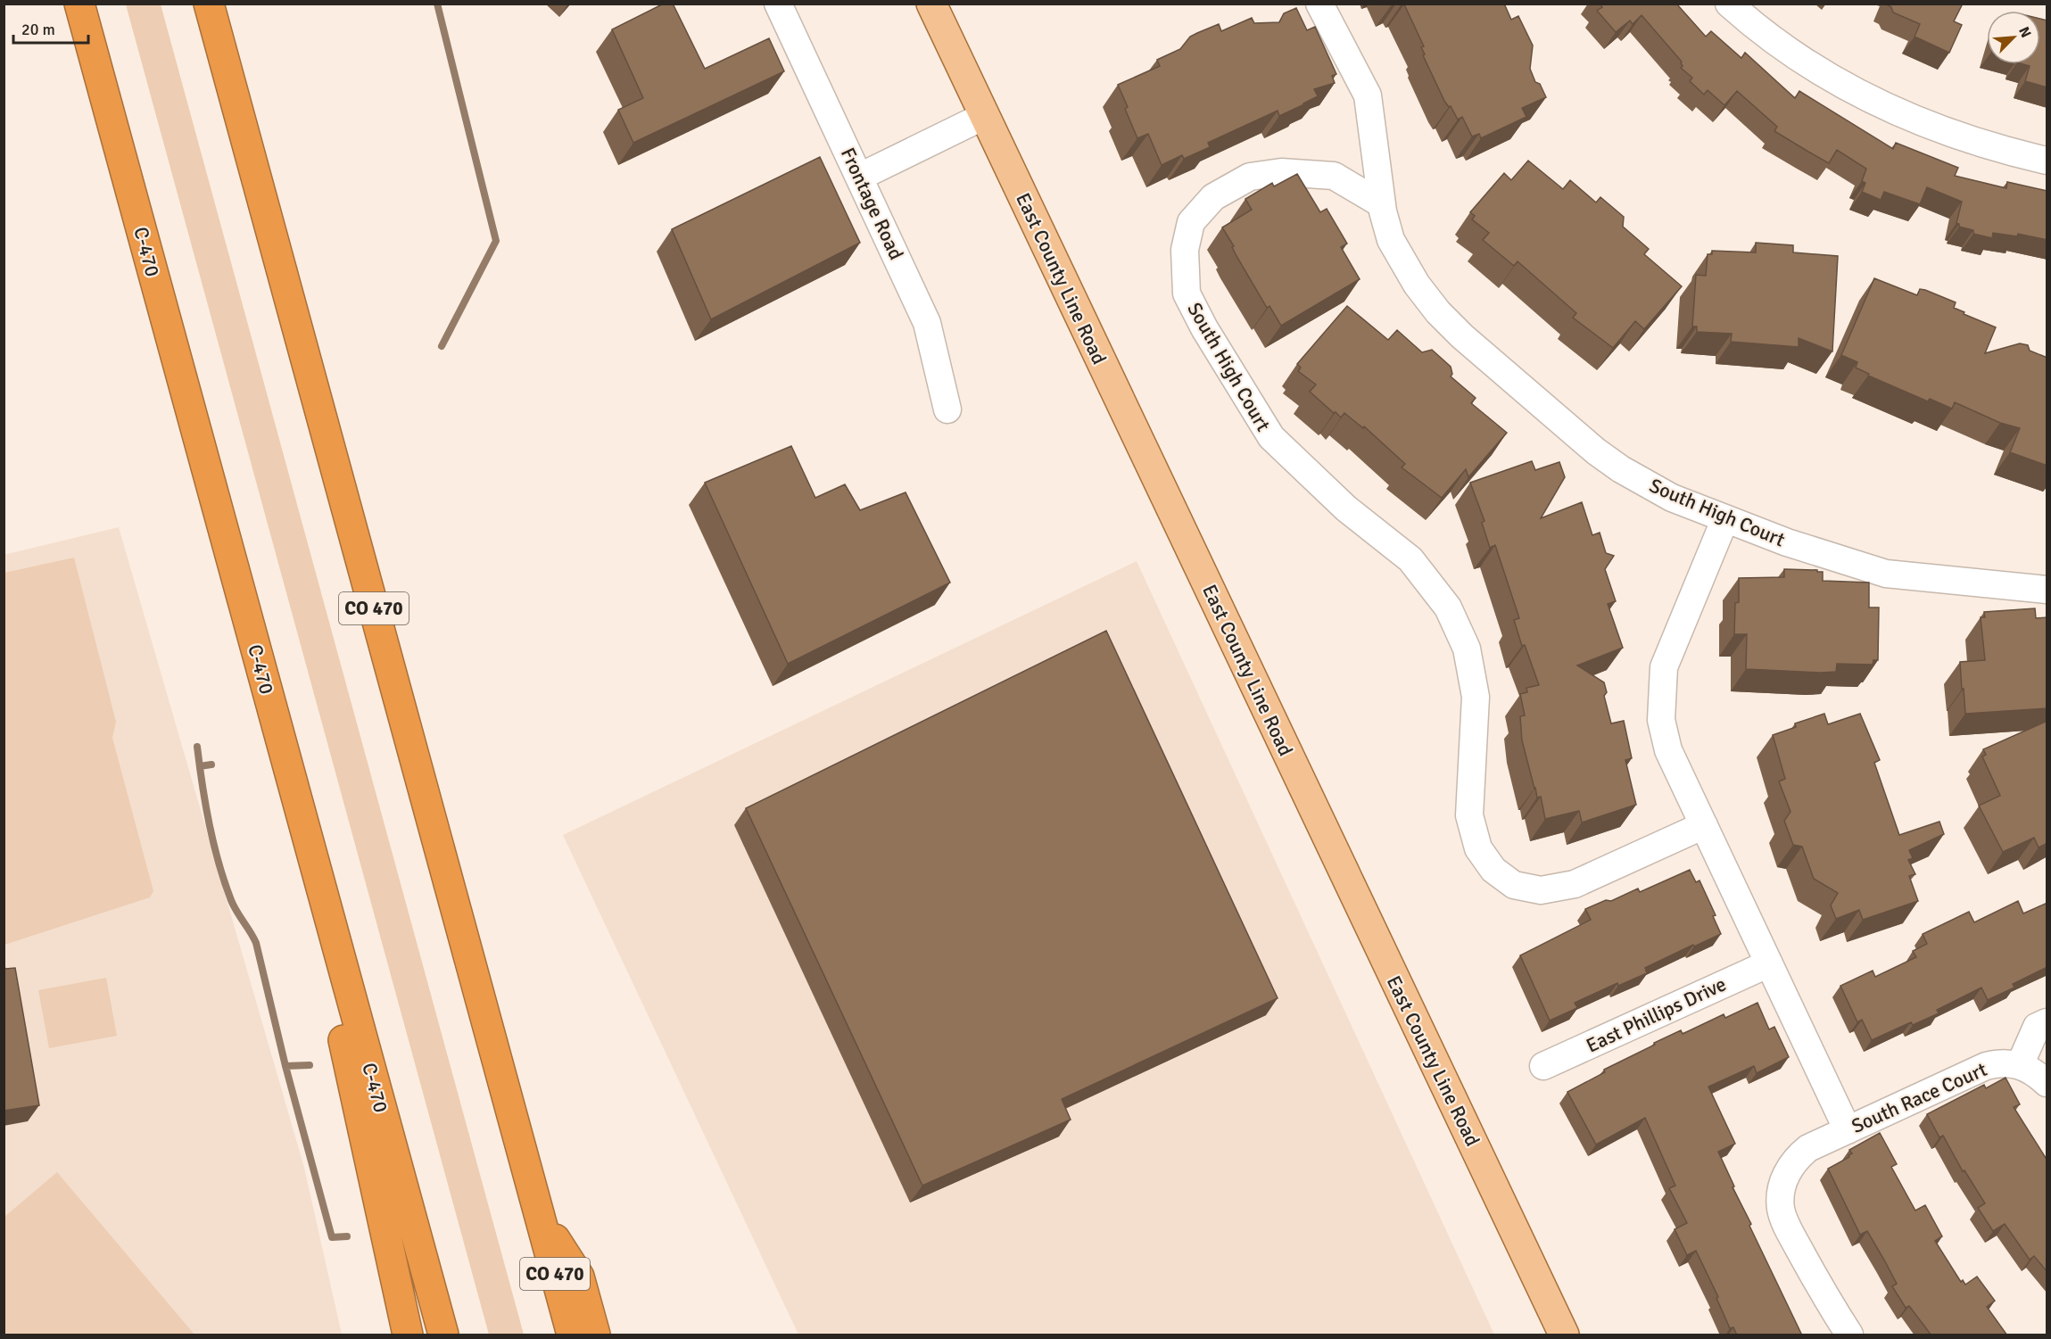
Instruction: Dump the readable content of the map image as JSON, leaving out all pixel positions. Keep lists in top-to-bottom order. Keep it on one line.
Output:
{"streets":{"highway":["C-470","CO 470"],"main road":["East County Line Road"],"street":["Frontage Road","South High Court","East Phillips Drive","South Race Court"]},"scale_bar":"20 m","north":"top right"}
